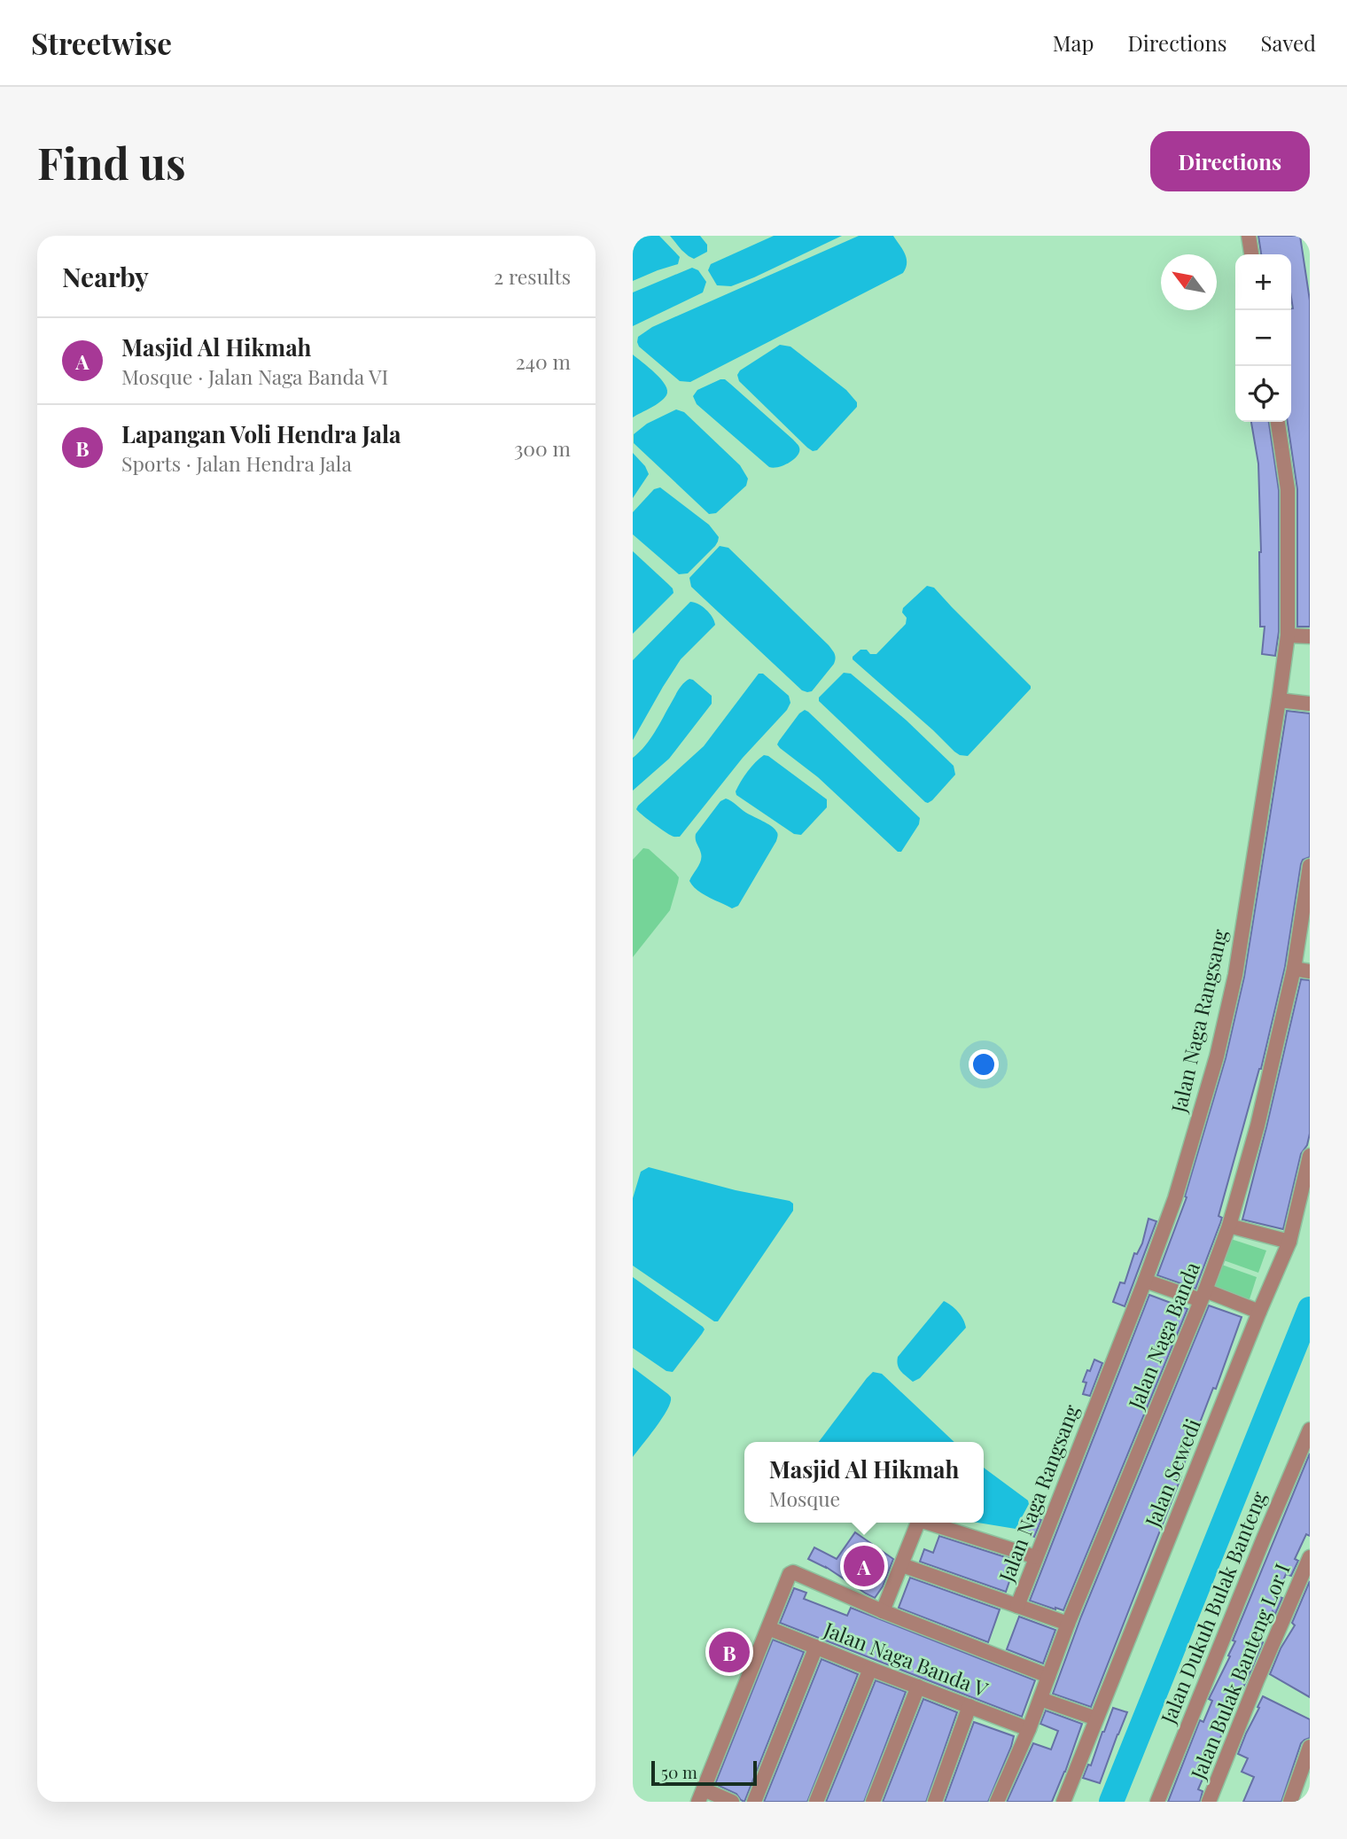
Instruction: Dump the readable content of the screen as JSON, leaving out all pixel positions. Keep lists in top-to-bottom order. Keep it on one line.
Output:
{"streets":{"street":["Jalan Naga Rangsang","Jalan Naga Banda","Jalan Sewedi","Jalan Dukuh Bulak Banteng","Jalan Naga Banda V","Jalan Bulak Banteng Lor I"]},"crossings":[["Jalan Naga Banda","Jalan Naga Banda V"]],"scale_bar":"50 m","north":"top left","page":{"header":"Streetwise","nav":["Map","Directions","Saved"],"buttons":"Directions","title":"Find us","heading":["Nearby","2 results"],"map_buttons":["+","−"],"list":[{"mark":"A","name":"Masjid Al Hikmah","note":"Mosque · Jalan Naga Banda VI","value":"240 m"},{"mark":"B","name":"Lapangan Voli Hendra Jala","note":"Sports · Jalan Hendra Jala","value":"300 m"}],"popup":["Masjid Al Hikmah","Mosque"],"pins":["A","B"],"scale":"50 m"}}
